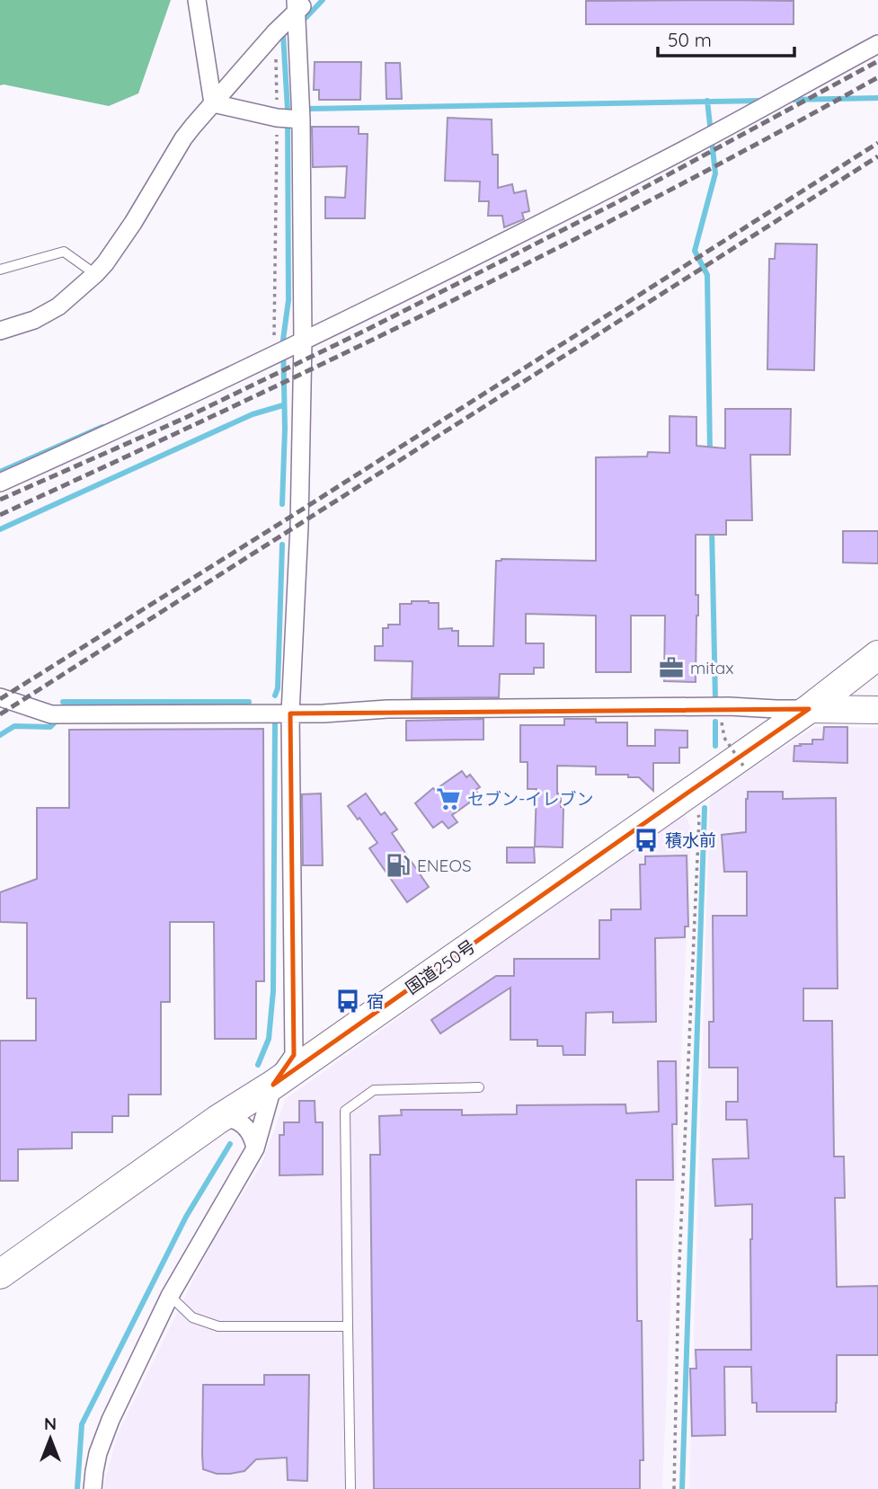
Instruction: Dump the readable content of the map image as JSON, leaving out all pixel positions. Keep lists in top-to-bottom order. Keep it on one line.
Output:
{"streets":{"highway":["国道250号"]},"places":{"office":["mitax"],"supermarket":["セブン-イレブン"],"bus stop":["積水前","宿"],"fuel station":["ENEOS"]},"scale_bar":"50 m","north":"top"}
